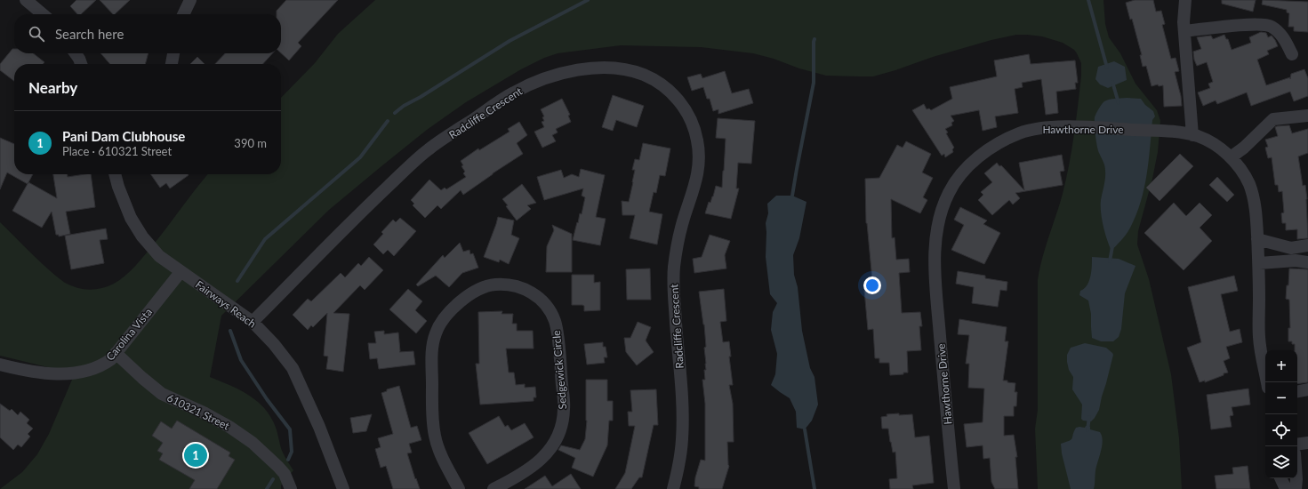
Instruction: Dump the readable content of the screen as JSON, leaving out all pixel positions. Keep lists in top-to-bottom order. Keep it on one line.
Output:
{"streets":{"street":["Radcliffe Crescent","Hawthorne Drive","Fairways Reach","Carolina Vista","Sedgewick Circle","610321 Street"]},"crossings":[["Radcliffe Crescent","Fairways Reach"],["Fairways Reach","Carolina Vista"],["Carolina Vista","610321 Street"]],"page":{"search":"Search here","heading":"Nearby","list":[{"mark":"1","name":"Pani Dam Clubhouse","note":"Place · 610321 Street","value":"390 m"}],"map_buttons":["+","−"],"pins":"1"}}
